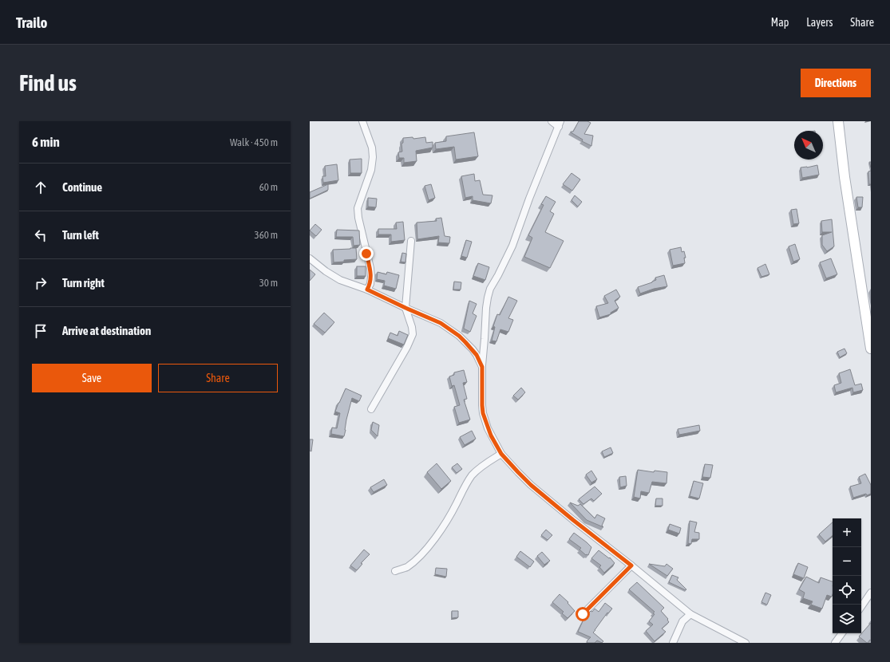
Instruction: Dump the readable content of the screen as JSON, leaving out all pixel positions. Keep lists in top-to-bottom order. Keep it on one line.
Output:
{"north":"top left","page":{"header":"Trailo","nav":["Map","Layers","Share"],"buttons":["Directions",["Save","Share"]],"title":"Find us","heading":["6 min","Walk · 450 m"],"list":[["Continue","60 m"],["Turn left","360 m"],["Turn right","30 m"],"Arrive at destination"],"map_buttons":["+","−"]}}
